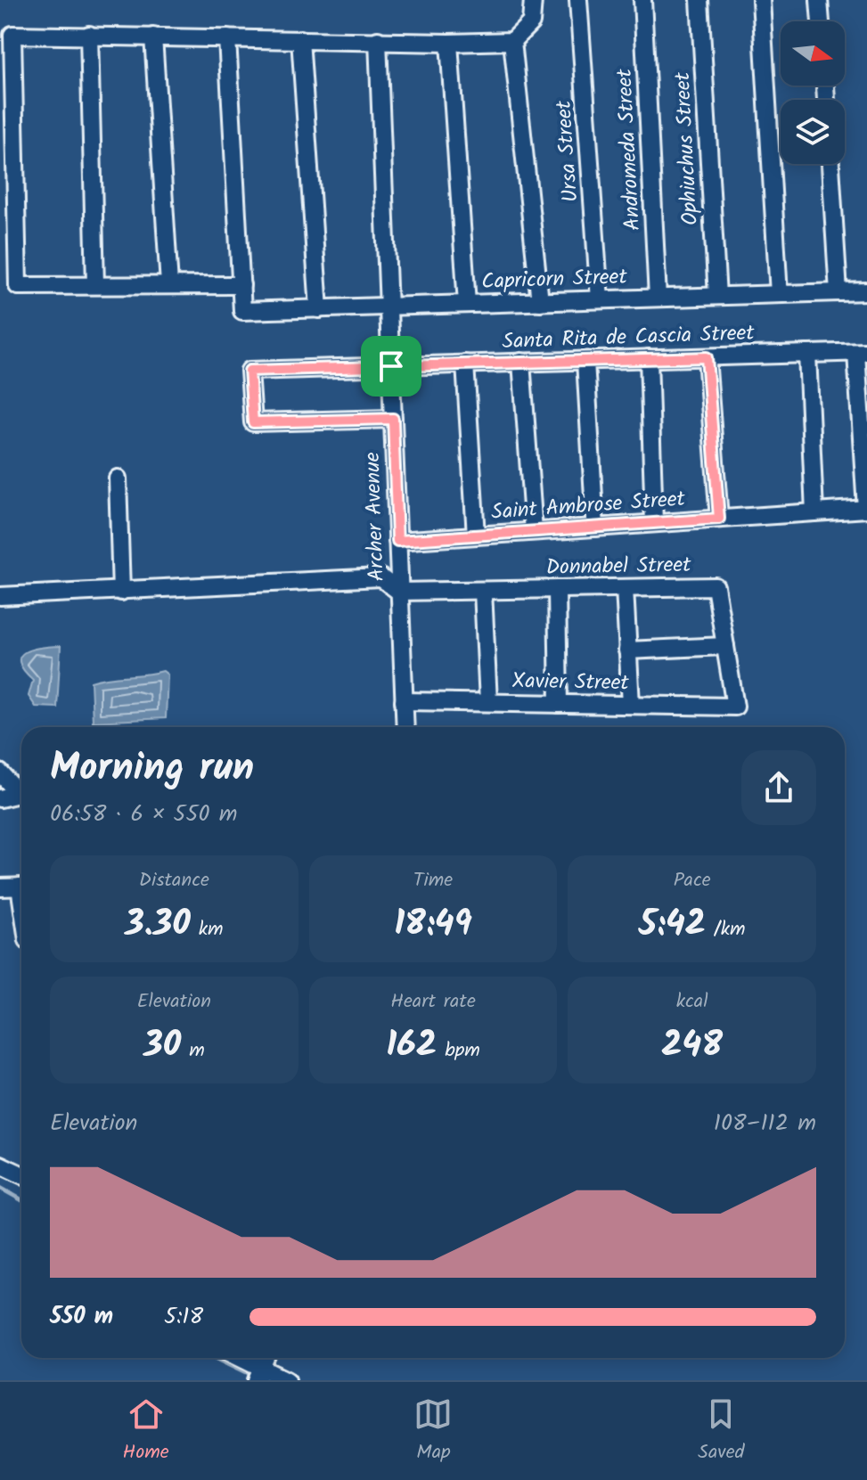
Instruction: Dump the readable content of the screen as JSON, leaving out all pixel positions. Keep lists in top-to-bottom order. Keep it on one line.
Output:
{"streets":{"street":["Ophiuchus Street","Andromeda Street","Ursa Street","Capricorn Street","Santa Rita de Cascia Street","Saint Ambrose Street","Archer Avenue","Donnabel Street","Xavier Street"]},"crossings":[["Ophiuchus Street","Capricorn Street"],["Andromeda Street","Capricorn Street"],["Ursa Street","Capricorn Street"],["Capricorn Street","Archer Avenue"],["Santa Rita de Cascia Street","Archer Avenue"],["Saint Ambrose Street","Archer Avenue"],["Archer Avenue","Donnabel Street"],["Archer Avenue","Xavier Street"],["Donnabel Street","Xavier Street"]],"north":"right","page":{"heading":["Morning run","06:58 · 6 × 550 m"],"stats":[["Distance","3.30 km"],["Time","18:49"],["Pace","5:42 /km"],["Elevation","30 m"],["Heart rate","162 bpm"],["kcal","248"]],"chart":["Elevation","108–112 m"],"list":[{"name":"550 m","note":"5:18"}],"tabs":["Home","Map","Saved"]}}
